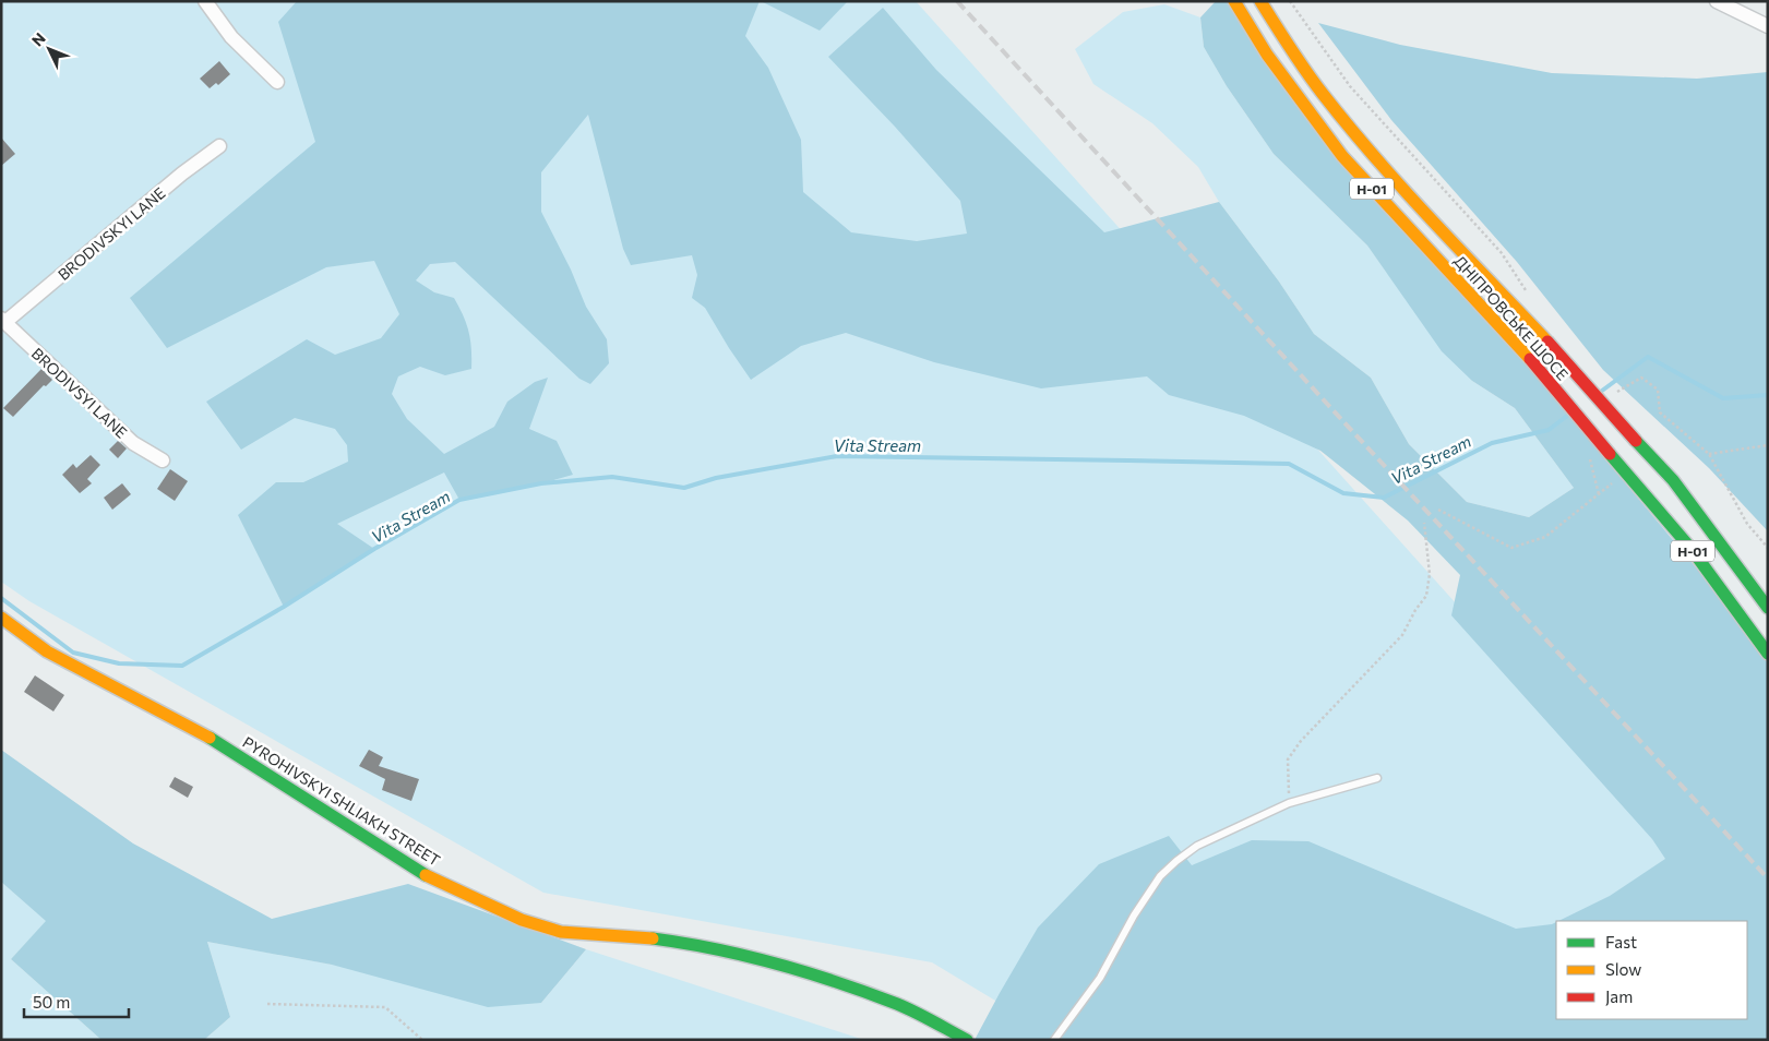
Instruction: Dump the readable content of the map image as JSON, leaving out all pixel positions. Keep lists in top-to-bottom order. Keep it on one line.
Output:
{"streets":{"main road":["Н-01","ДНІПРОВСЬКЕ ШОСЕ","PYROHIVSKYI SHLIAKH STREET"],"street":["BRODIVSKYI LANE","BRODIVSYI LANE"]},"crossings":[["BRODIVSKYI LANE","BRODIVSYI LANE"]],"water":["Vita Stream"],"legend":["Fast","Slow","Jam"],"scale_bar":"50 m","north":"top left"}
